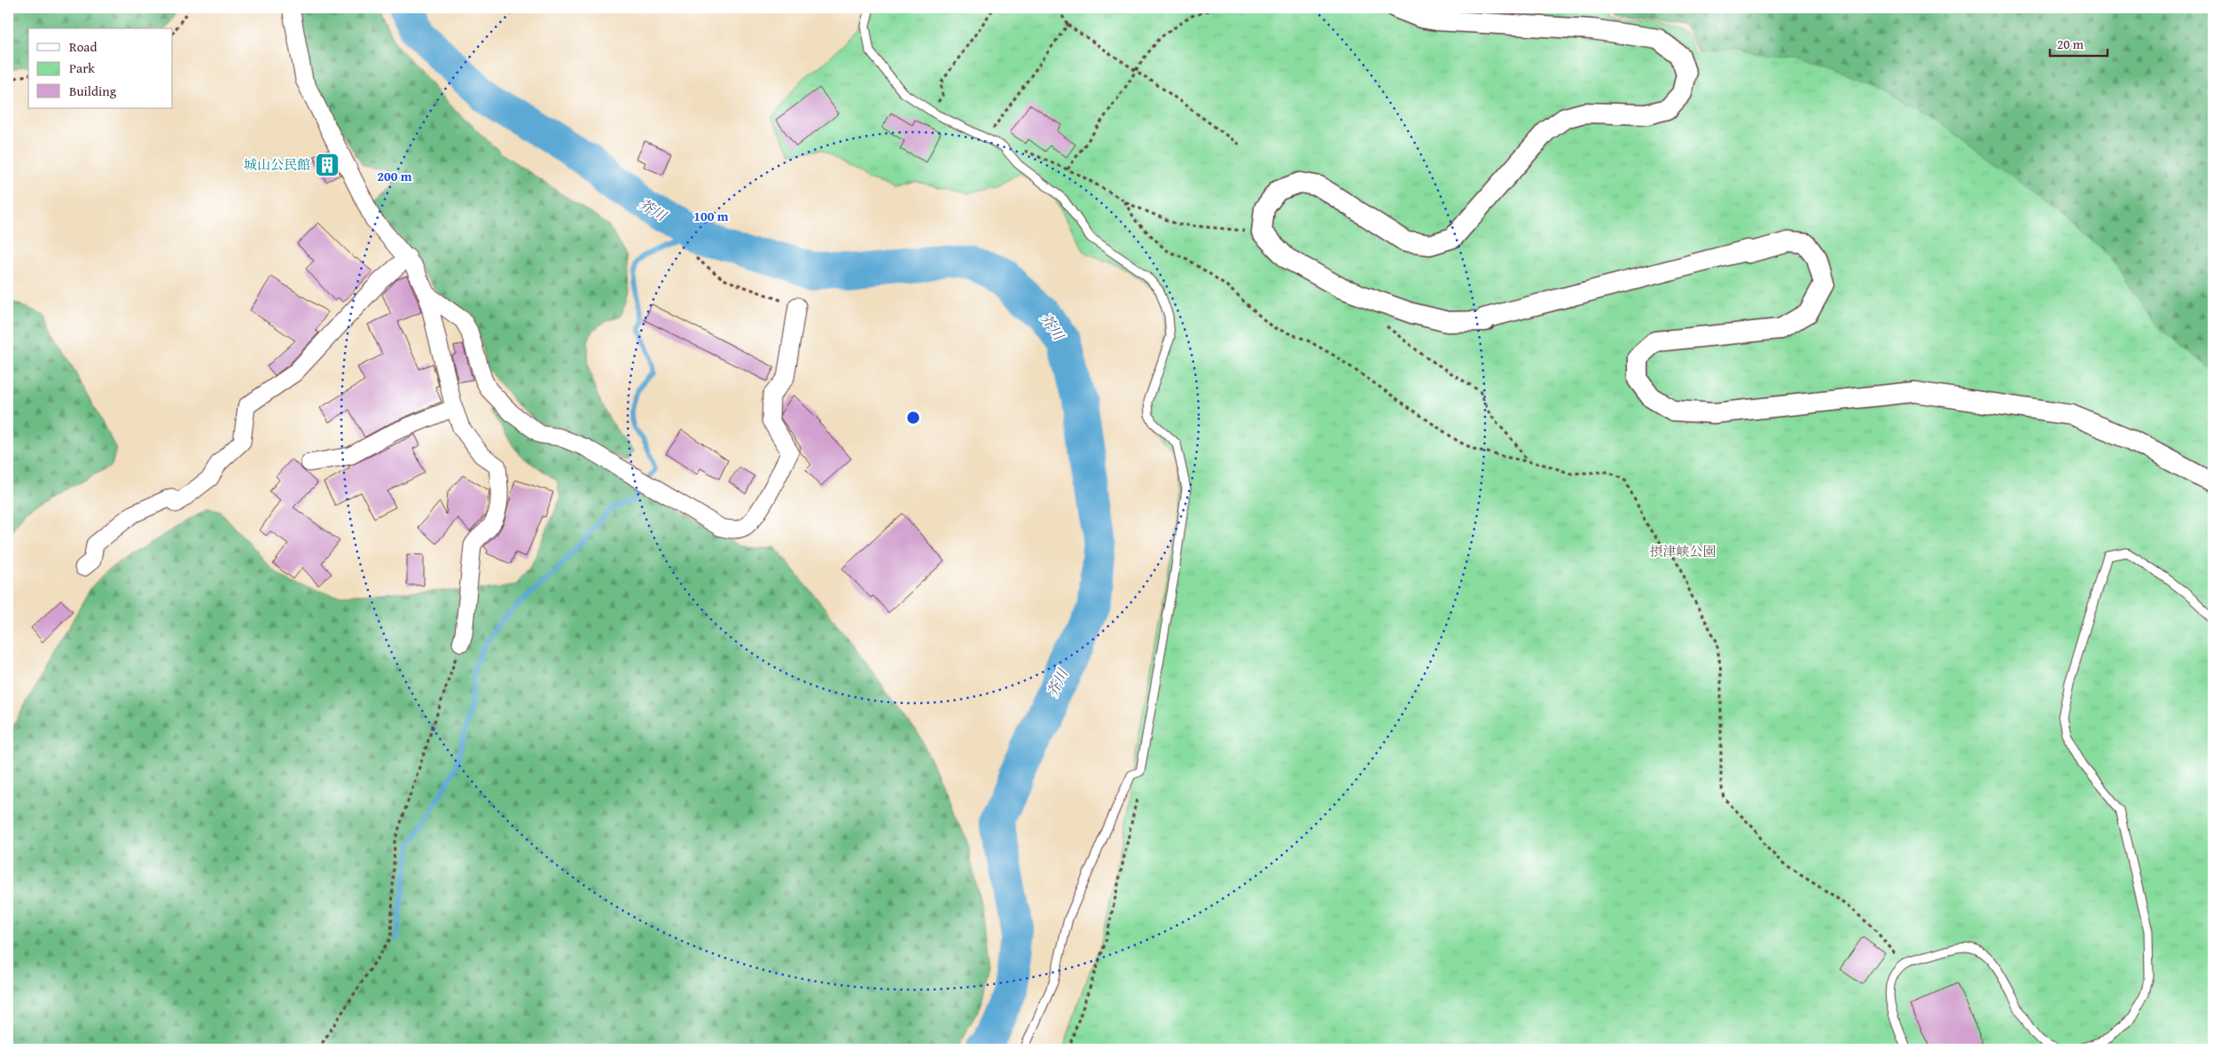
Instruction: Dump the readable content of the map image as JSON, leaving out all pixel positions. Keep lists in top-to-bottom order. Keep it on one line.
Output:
{"water":["芥川"],"parks":["摂津峡公園"],"places":{"building":["城山公民館"]},"legend":["Road","Park","Building"],"scale_bar":"20 m","rings":["200 m","100 m"]}
